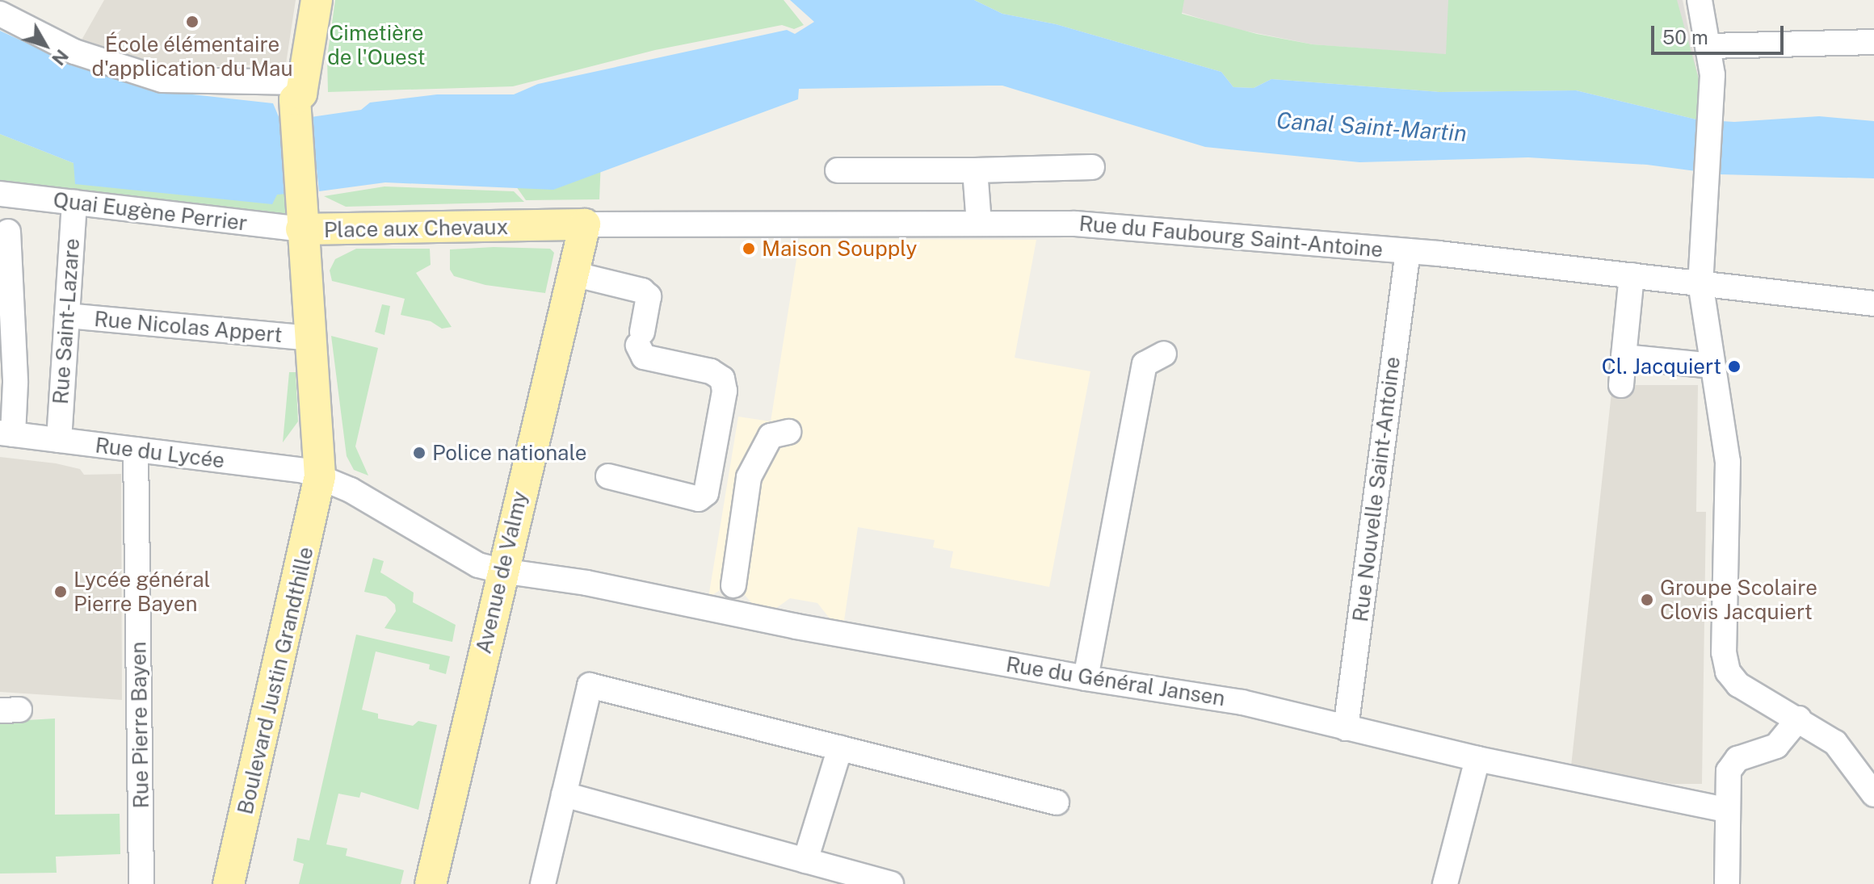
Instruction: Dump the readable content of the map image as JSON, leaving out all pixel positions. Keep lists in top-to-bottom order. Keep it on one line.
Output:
{"streets":{"main road":["Place aux Chevaux","Avenue de Valmy","Boulevard Justin Grandthille"],"street":["Quai Eugène Perrier","Rue du Faubourg Saint-Antoine","Rue Saint-Lazare","Rue Nicolas Appert","Rue du Lycée","Rue Nouvelle Saint-Antoine","Rue du Général Jansen","Rue Pierre Bayen"]},"crossings":[["Quai Eugène Perrier","Place aux Chevaux"],["Quai Eugène Perrier","Rue Saint-Lazare"],["Place aux Chevaux","Rue du Faubourg Saint-Antoine"],["Place aux Chevaux","Rue Nicolas Appert"],["Place aux Chevaux","Rue du Lycée"],["Place aux Chevaux","Avenue de Valmy"],["Place aux Chevaux","Boulevard Justin Grandthille"],["Rue du Faubourg Saint-Antoine","Rue Nouvelle Saint-Antoine"],["Rue du Faubourg Saint-Antoine","Avenue de Valmy"],["Rue Saint-Lazare","Rue Nicolas Appert"],["Rue Saint-Lazare","Rue du Lycée"],["Rue du Lycée","Avenue de Valmy"],["Rue du Lycée","Boulevard Justin Grandthille"],["Rue du Lycée","Rue du Général Jansen"],["Rue du Lycée","Rue Pierre Bayen"],["Rue Nouvelle Saint-Antoine","Rue du Général Jansen"],["Avenue de Valmy","Rue du Général Jansen"]],"water":["Canal Saint-Martin"],"parks":["Cimetière de l'Ouest"],"places":["École élémentaire d'application du Mau","Maison Soupply","Cl. Jacquiert","Police nationale","Lycée général Pierre Bayen","Groupe Scolaire Clovis Jacquiert"],"scale_bar":"50 m","north":"bottom right"}
